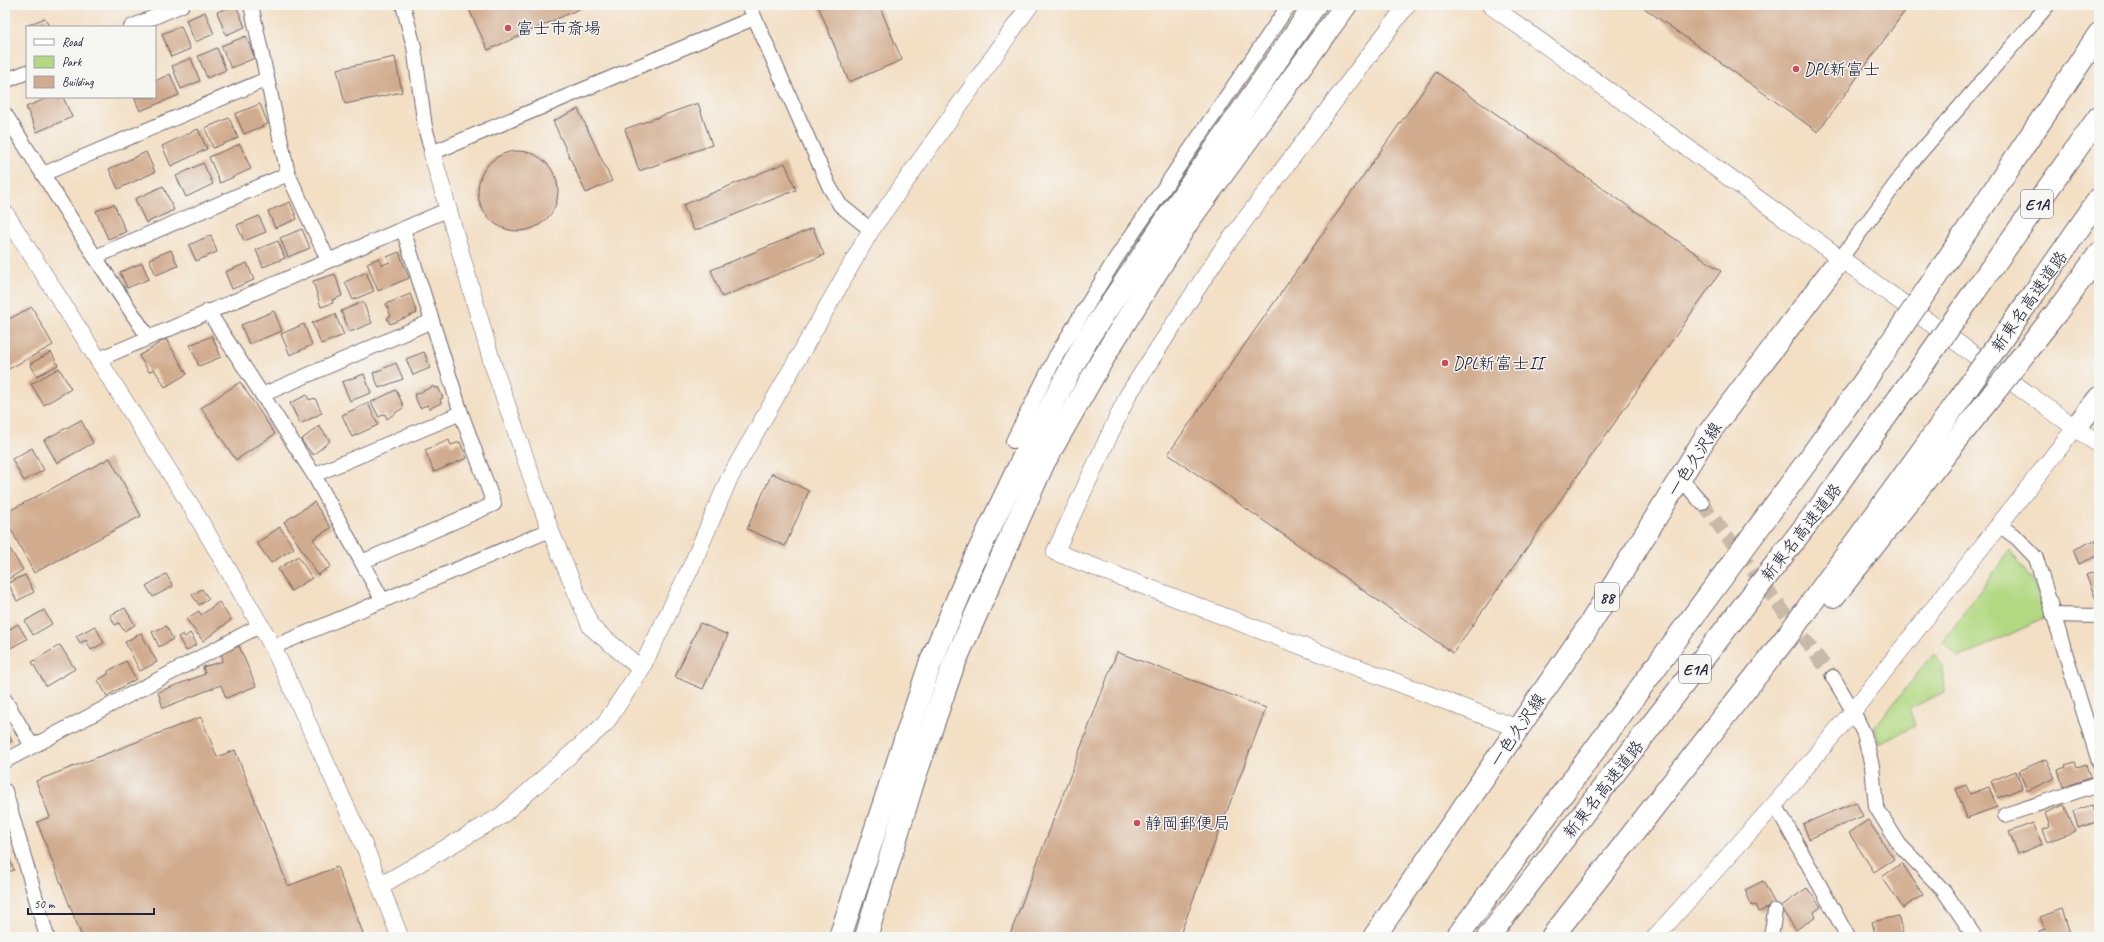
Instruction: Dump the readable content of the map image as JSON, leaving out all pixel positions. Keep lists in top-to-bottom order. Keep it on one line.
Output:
{"streets":{"main road":["E1A","新東名高速道路","一色久沢線","88"]},"places":["富士市斎場","DPL新富士","DPL新富士II","静岡郵便局"],"legend":["Road","Park","Building"],"scale_bar":"50 m"}
